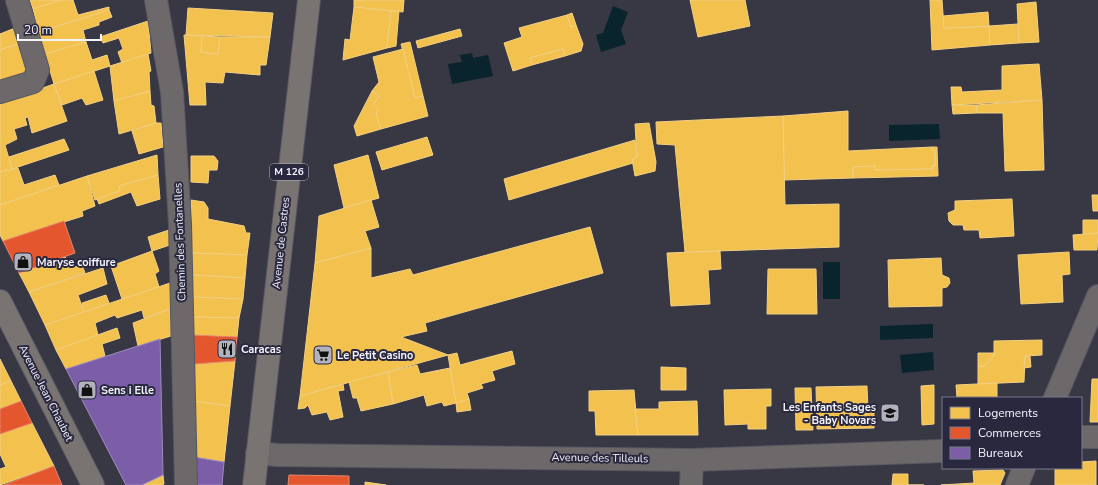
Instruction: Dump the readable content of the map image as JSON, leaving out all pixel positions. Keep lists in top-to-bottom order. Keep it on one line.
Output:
{"streets":{"main road":["M 126","Avenue de Castres","Avenue Jean Chaubet"],"street":["Chemin des Fontanelles","Avenue des Tilleuls"]},"crossings":[["Avenue de Castres","Avenue des Tilleuls"]],"places":{"shop":["Maryse coiffure","Sens i Elle"],"restaurant":["Caracas"],"supermarket":["Le Petit Casino"],"school or university":["Les Enfants Sages - Baby Novars"]},"legend":["Logements","Commerces","Bureaux"],"scale_bar":"20 m"}
